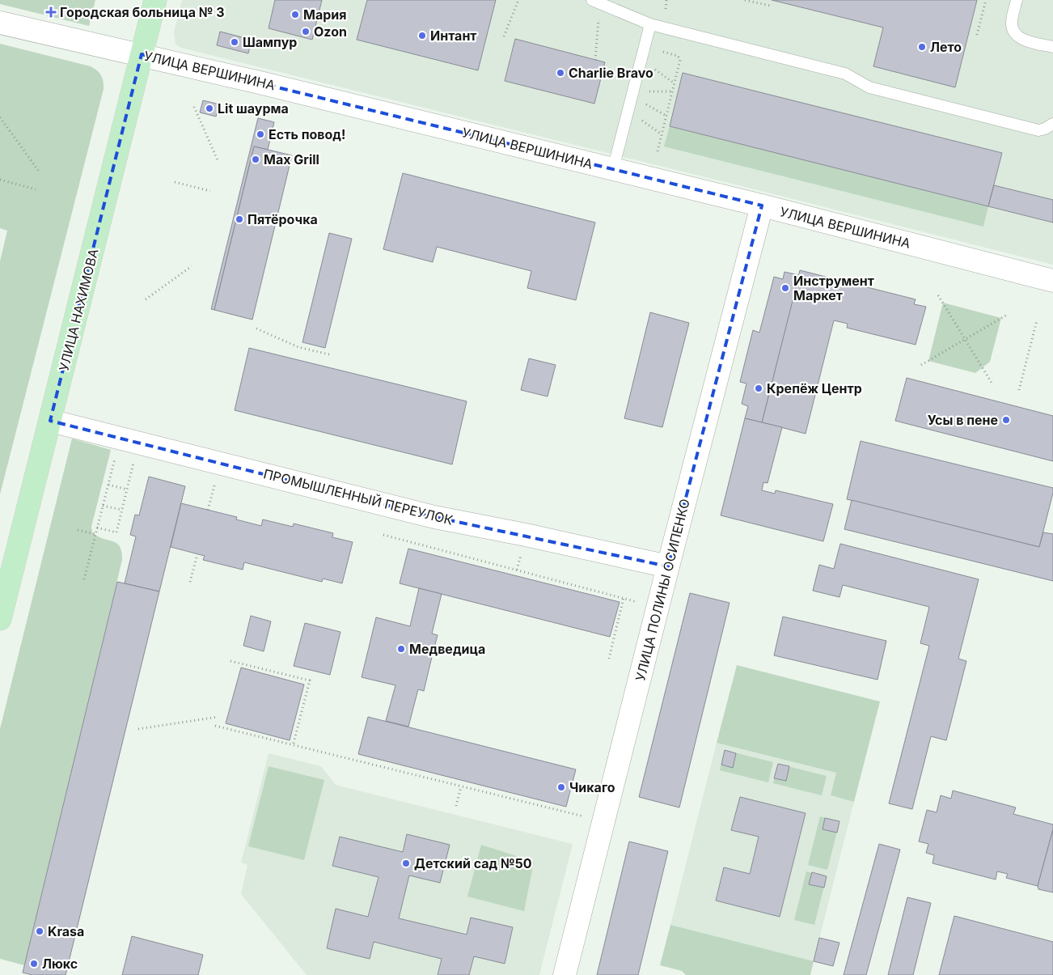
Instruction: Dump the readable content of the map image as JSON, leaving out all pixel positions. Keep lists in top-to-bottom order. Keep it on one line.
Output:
{"streets":{"main road":["УЛИЦА НАХИМОВА"],"street":["УЛИЦА ВЕРШИНИНА","ПРОМЫШЛЕННЫЙ ПЕРЕУЛОК","УЛИЦА ПОЛИНЫ ОСИПЕНКО"]},"crossings":[["УЛИЦА ВЕРШИНИНА","УЛИЦА НАХИМОВА"],["УЛИЦА ВЕРШИНИНА","УЛИЦА ПОЛИНЫ ОСИПЕНКО"],["УЛИЦА НАХИМОВА","ПРОМЫШЛЕННЫЙ ПЕРЕУЛОК"],["ПРОМЫШЛЕННЫЙ ПЕРЕУЛОК","УЛИЦА ПОЛИНЫ ОСИПЕНКО"]],"places":{"health":["Городская больница № 3"],"other":["Мария","Ozon","Интант","Шампур","Лето","Charlie Bravo","Lit шаурма","Есть повод!","Max Grill","Пятёрочка","Инструмент Маркет","Крепёж Центр","Усы в пене","Медведица","Чикаго","Детский сад №50","Krasa","Люкс"]}}
